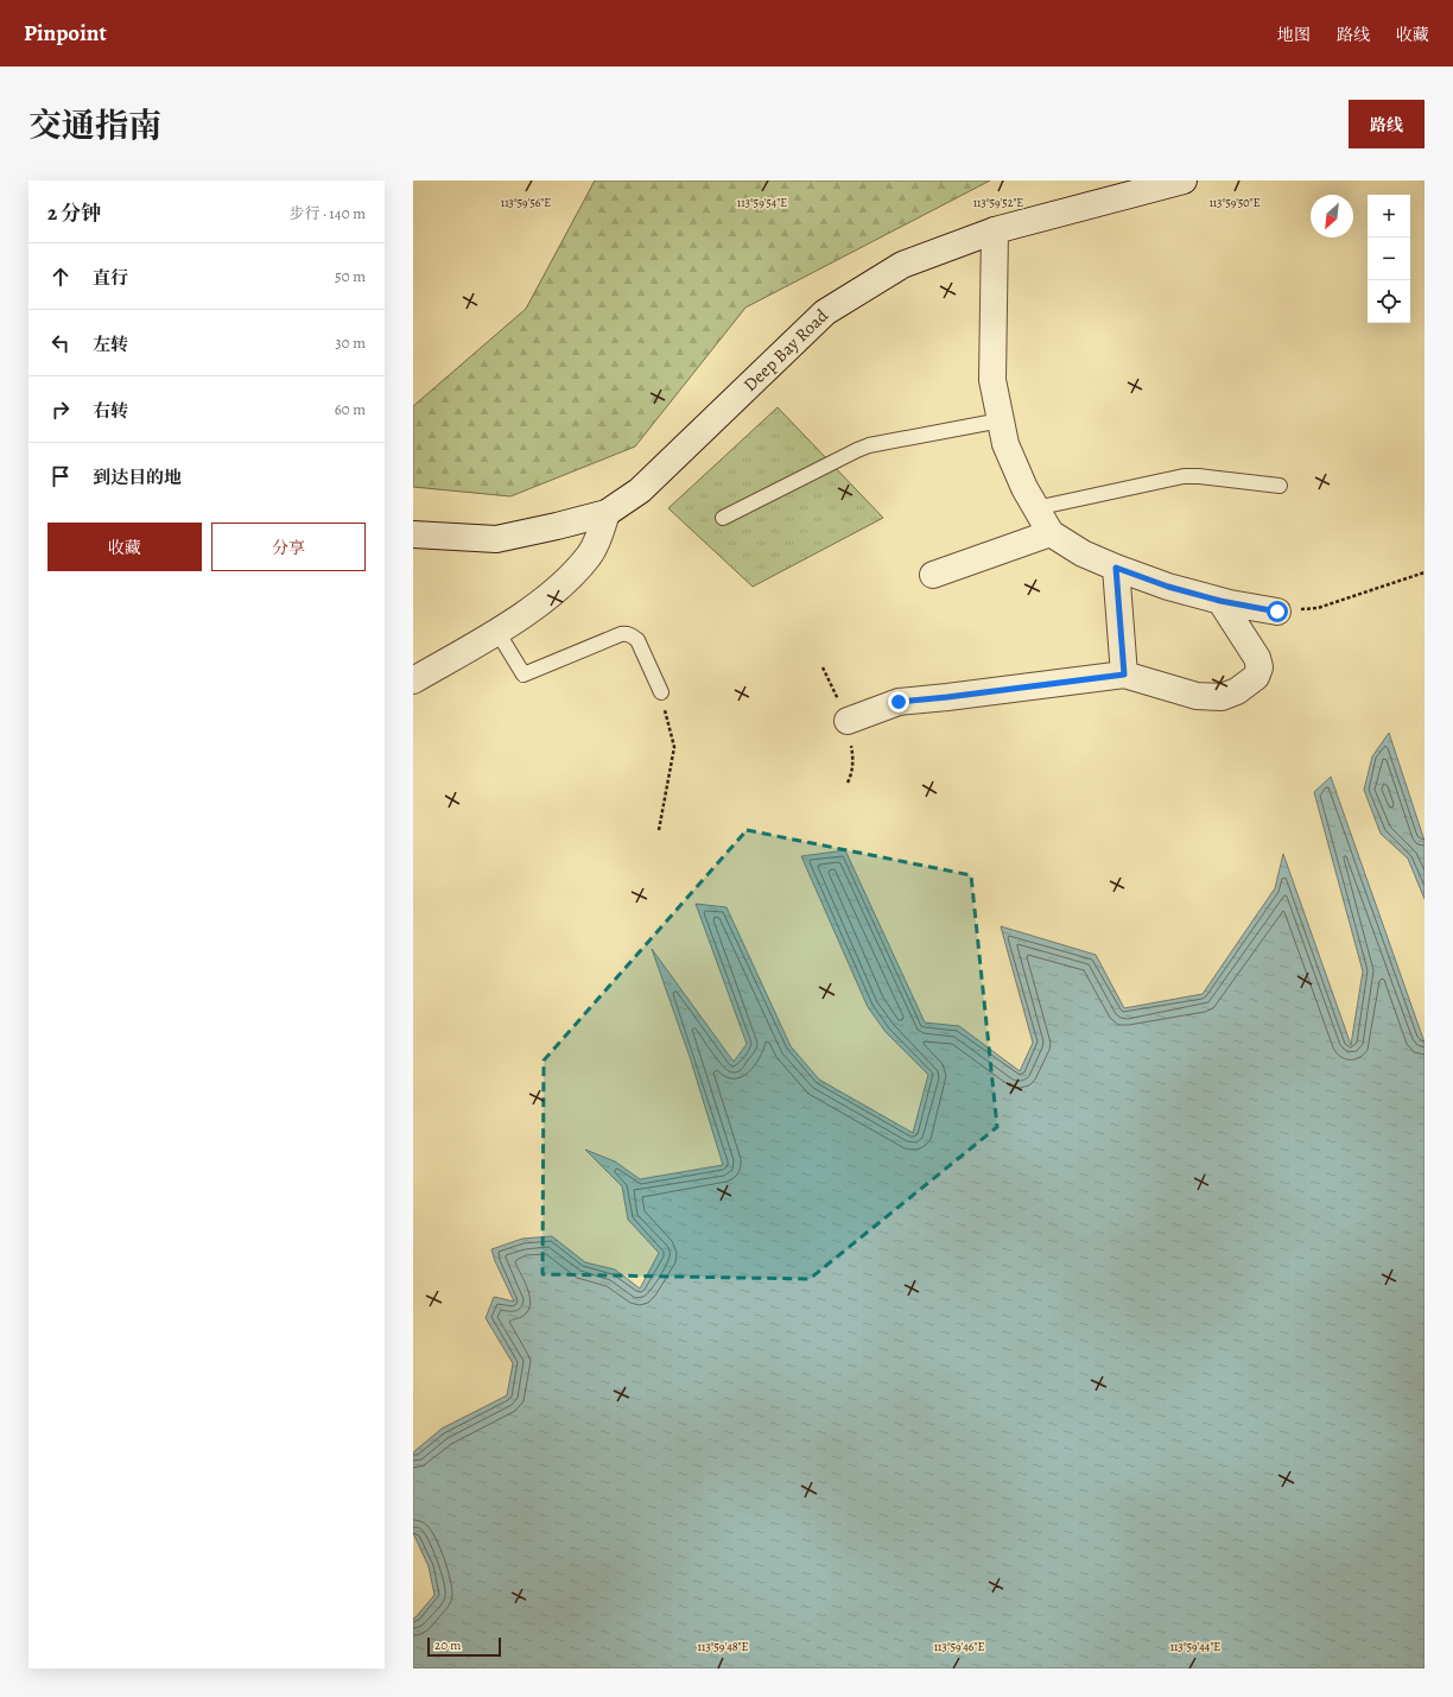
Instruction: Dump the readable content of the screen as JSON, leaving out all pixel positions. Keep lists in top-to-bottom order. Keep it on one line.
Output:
{"streets":{"street":["Deep Bay Road"]},"scale_bar":"20 m","north":"bottom left","page":{"header":"Pinpoint","nav":["地图","路线","收藏"],"title":"交通指南","buttons":["路线",["收藏","分享"]],"heading":["2 分钟","步行 · 140 m"],"map_buttons":["+","−"],"list":[["直行","50 m"],["左转","30 m"],["右转","60 m"],"到达目的地"],"scale":"20 m"},"coordinates":["113°59'56\"E","113°59'54\"E","113°59'52\"E","113°59'50\"E","113°59'48\"E","113°59'46\"E","113°59'44\"E"]}
